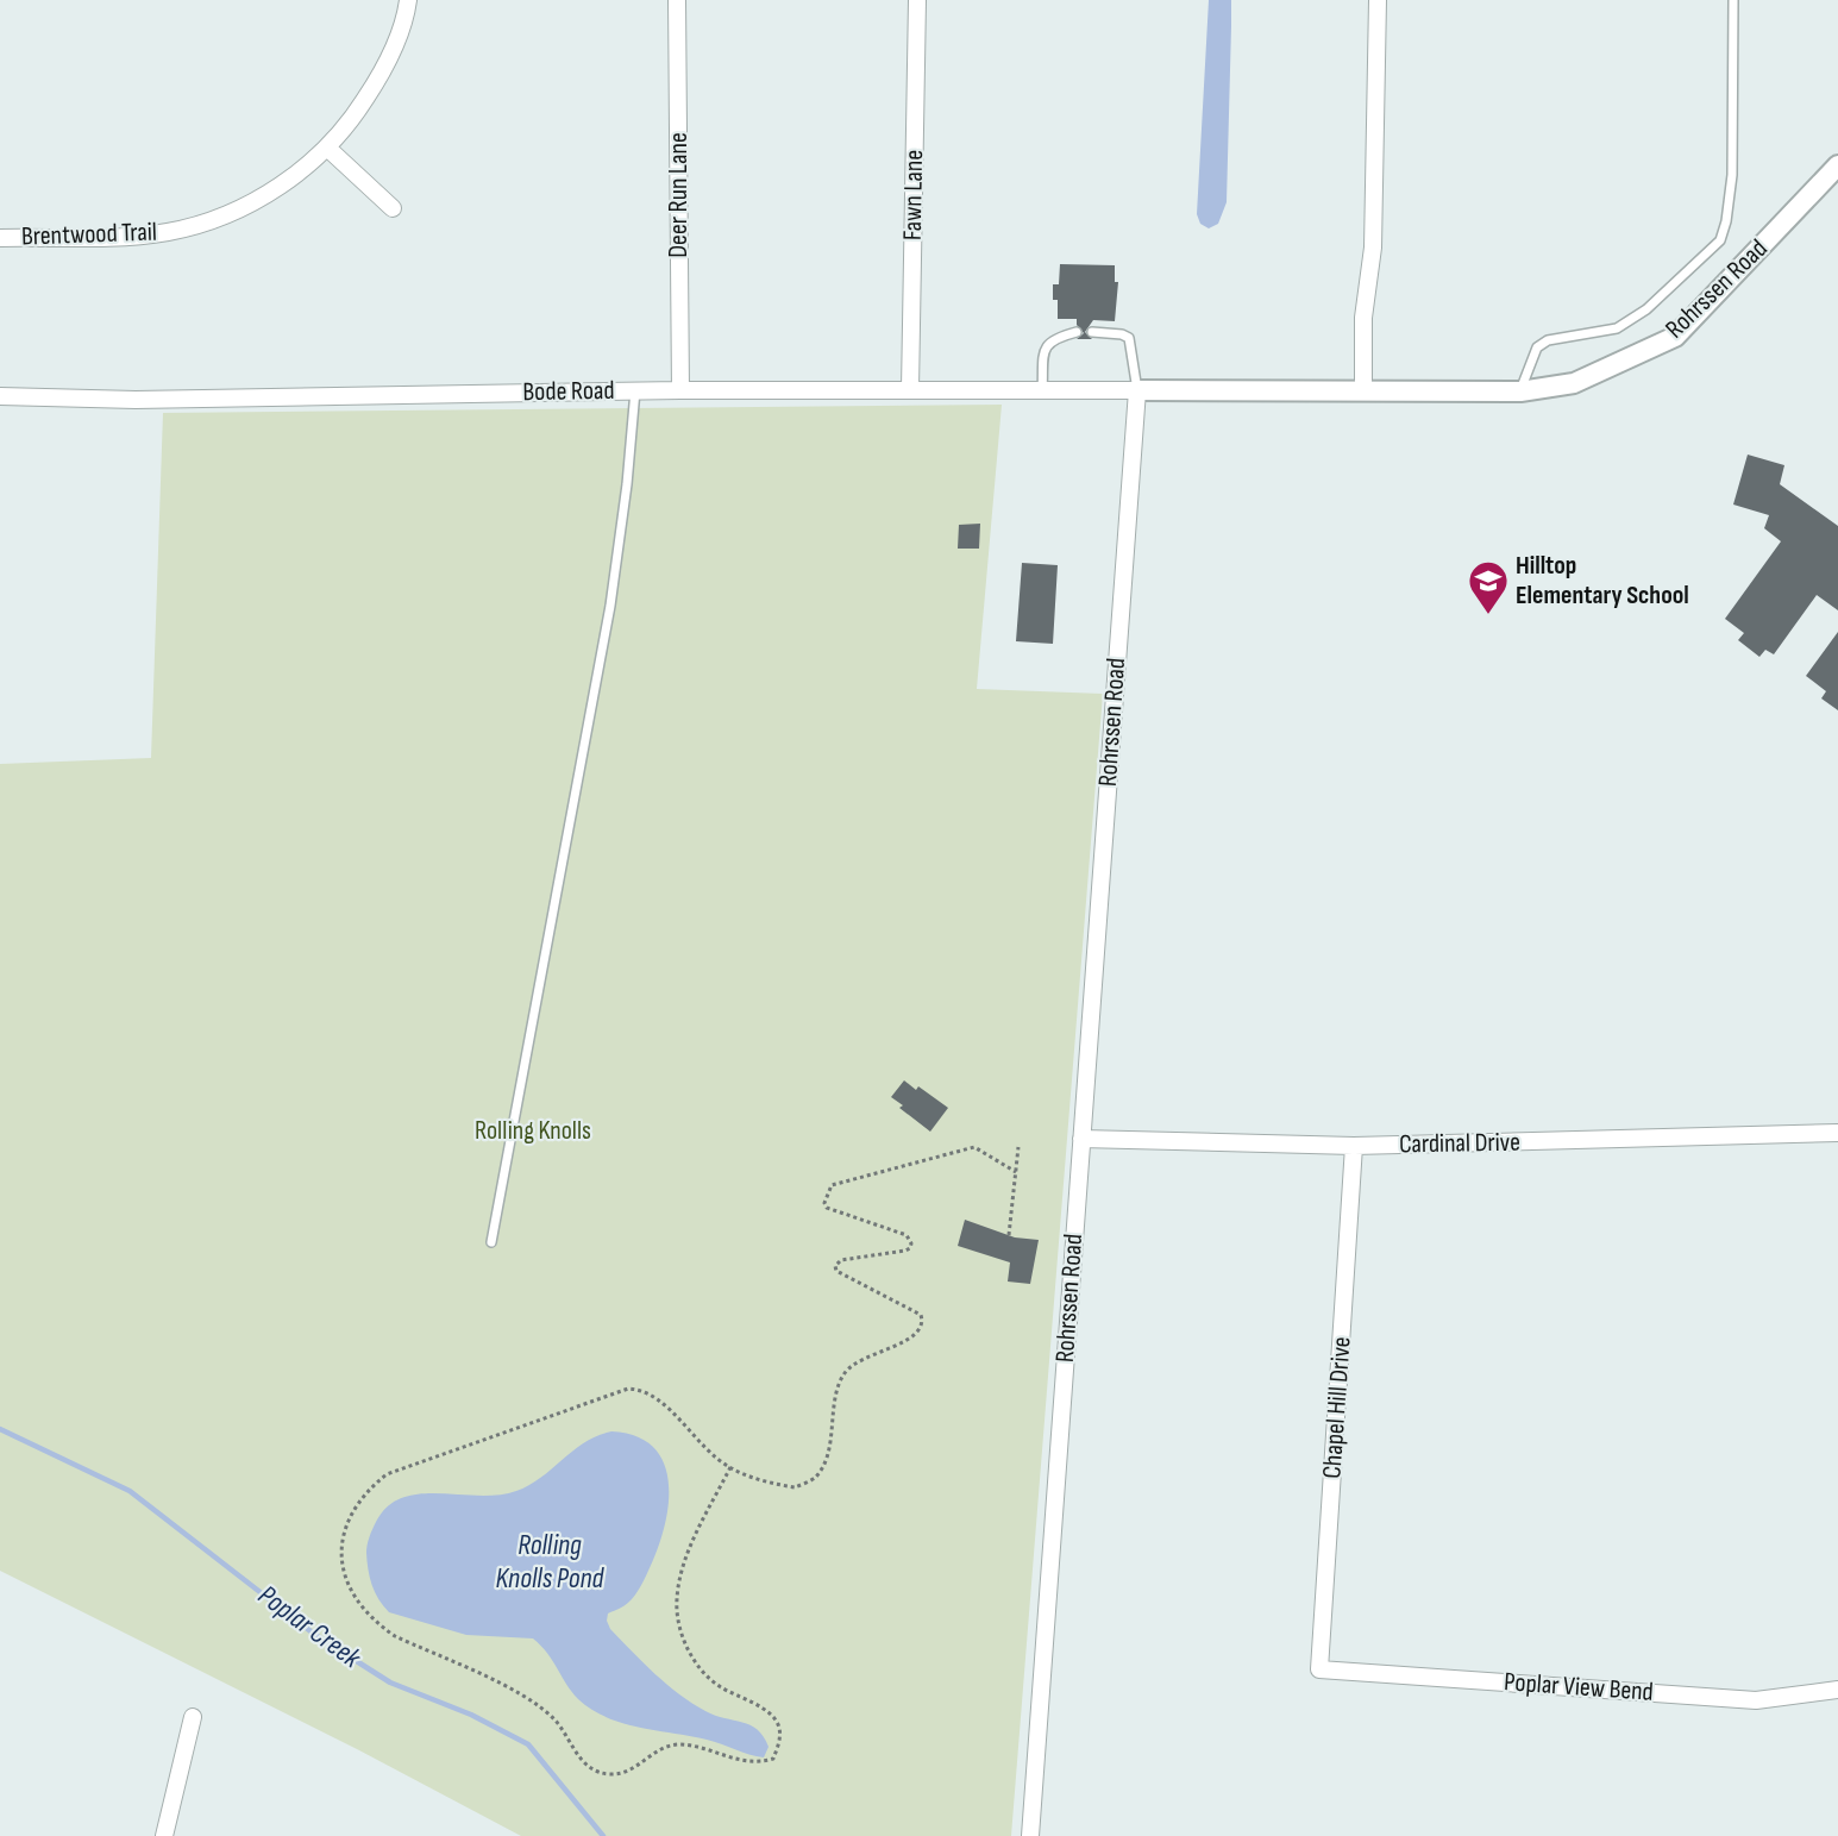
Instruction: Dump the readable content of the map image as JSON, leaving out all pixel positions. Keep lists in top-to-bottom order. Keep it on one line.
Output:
{"streets":{"street":["Deer Run Lane","Fawn Lane","Brentwood Trail","Rohrssen Road","Bode Road","Cardinal Drive","Chapel Hill Drive","Poplar View Bend"]},"crossings":[["Deer Run Lane","Bode Road"],["Fawn Lane","Bode Road"],["Rohrssen Road","Bode Road"],["Rohrssen Road","Cardinal Drive"],["Cardinal Drive","Chapel Hill Drive"],["Chapel Hill Drive","Poplar View Bend"]],"water":["Rolling Knolls Pond","Poplar Creek"],"parks":["Rolling Knolls"],"places":{"school or university":["Hilltop Elementary School"]}}
